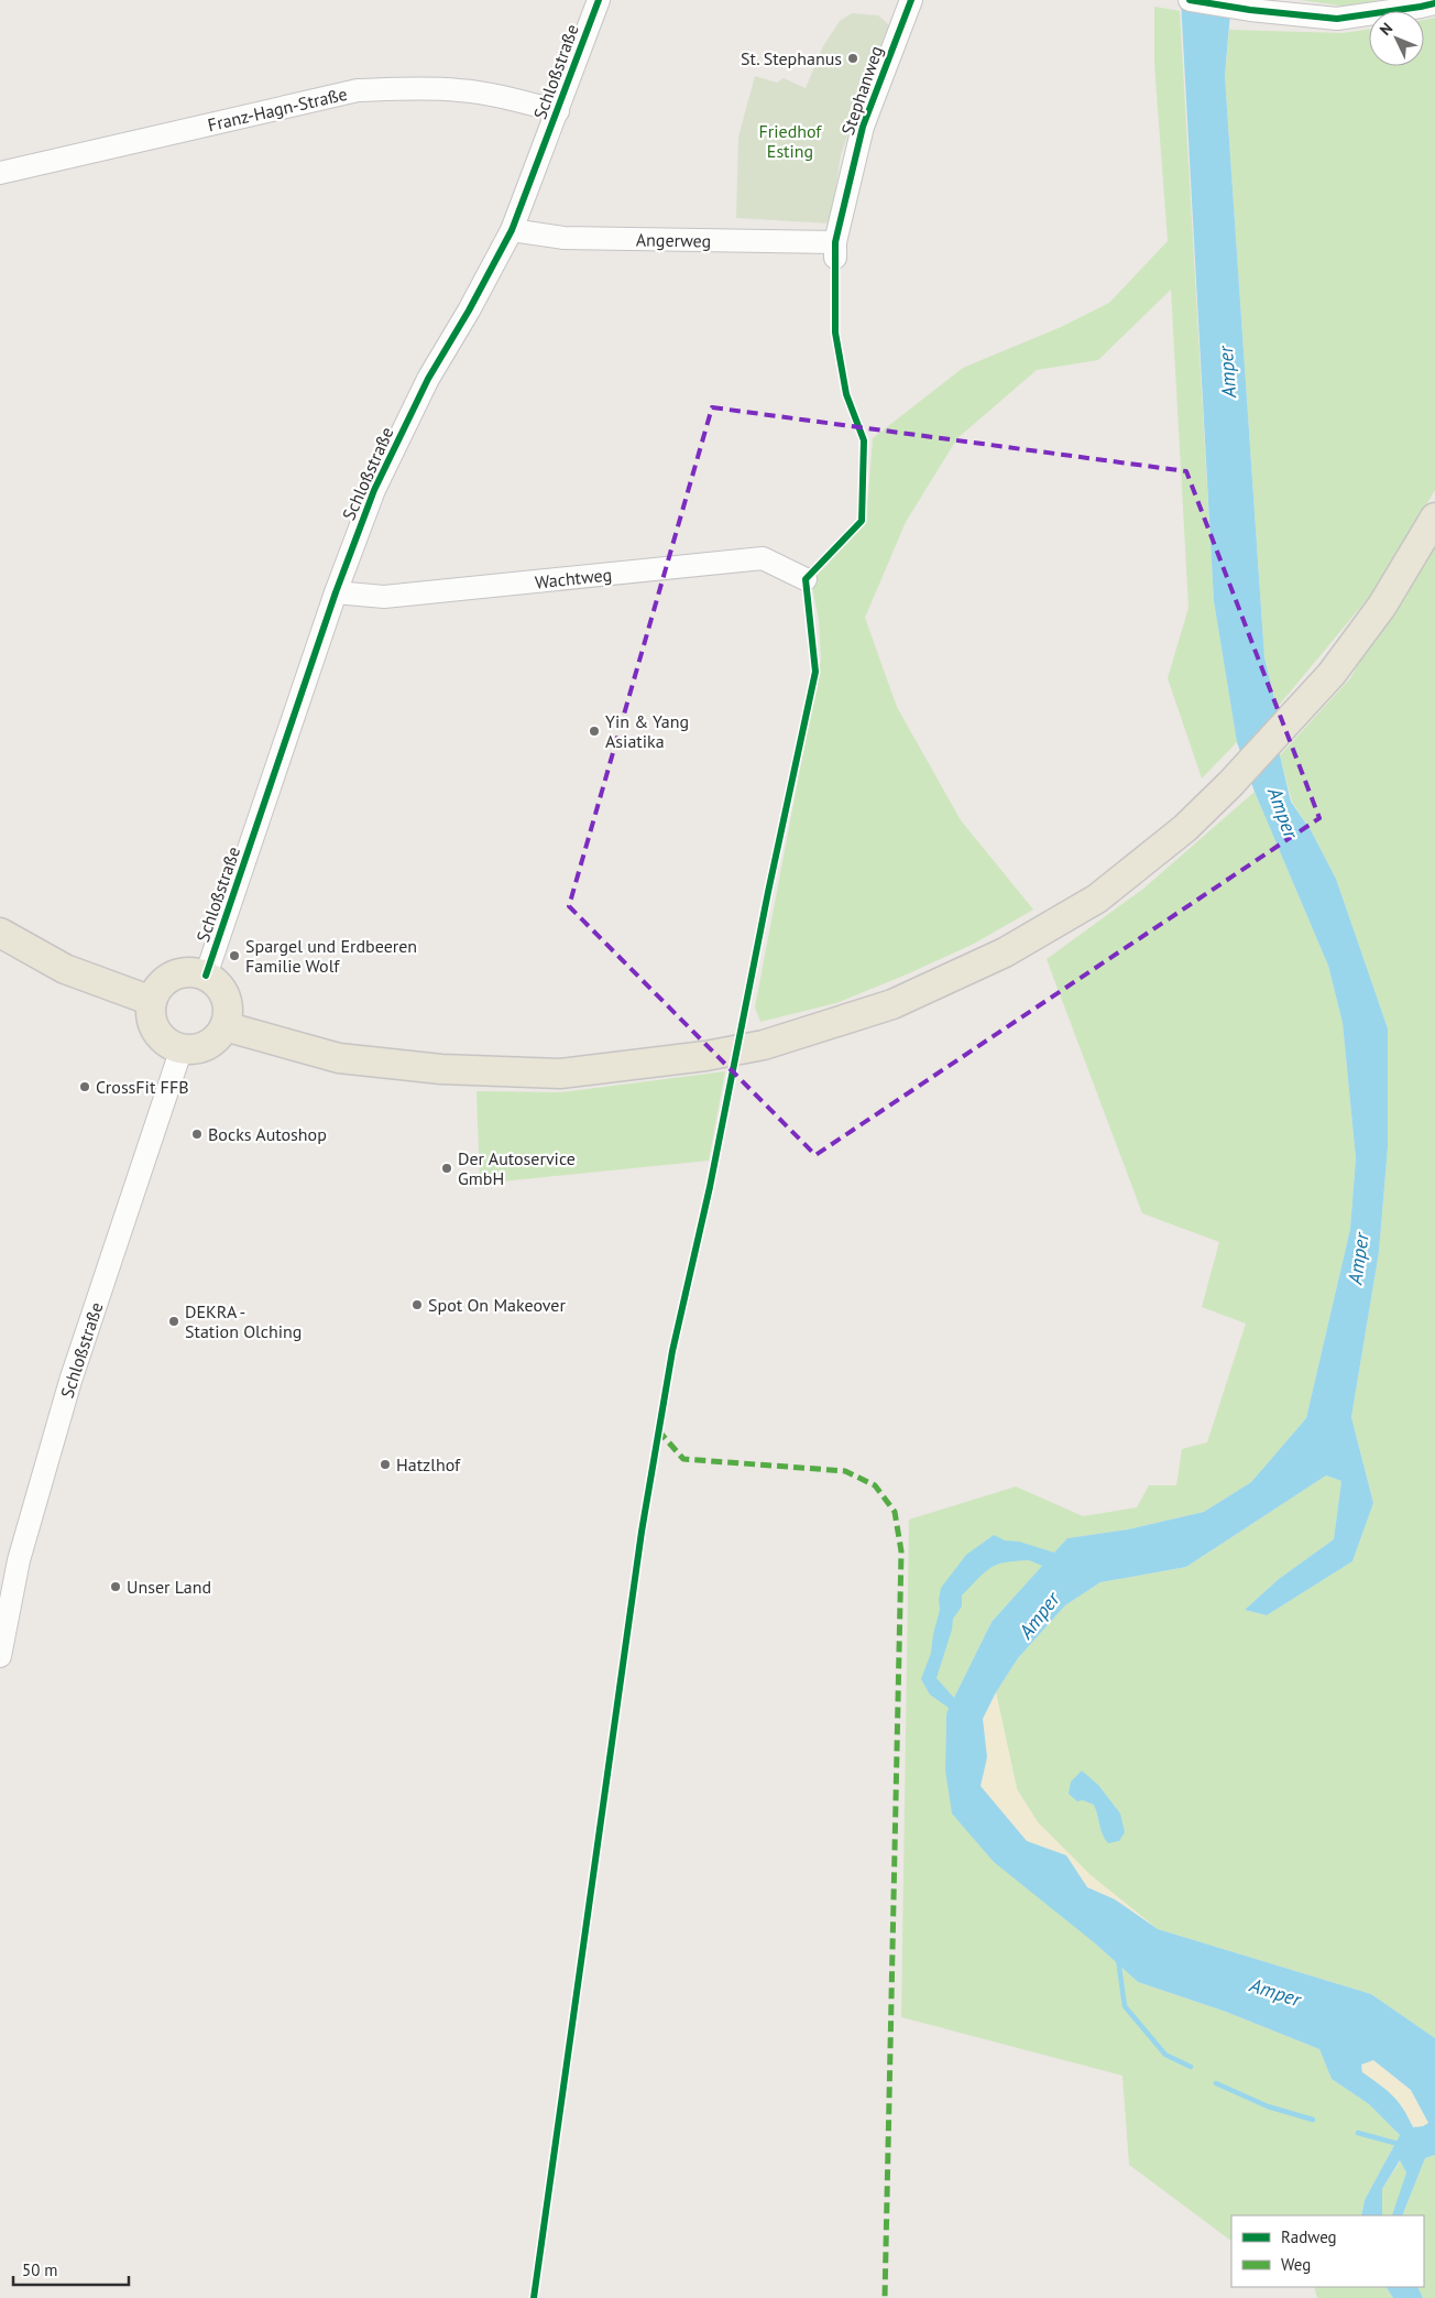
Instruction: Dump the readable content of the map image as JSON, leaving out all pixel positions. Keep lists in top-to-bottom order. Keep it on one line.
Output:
{"streets":{"street":["Schloßstraße","Stephanweg","Franz-Hagn-Straße","Angerweg","Wachtweg"]},"crossings":[["Schloßstraße","Franz-Hagn-Straße"],["Schloßstraße","Angerweg"],["Schloßstraße","Wachtweg"],["Stephanweg","Angerweg"]],"water":["Amper"],"parks":["Friedhof Esting"],"places":["St. Stephanus","Yin & Yang Asiatika","Spargel und Erdbeeren Familie Wolf","CrossFit FFB","Bocks Autoshop","Der Autoservice GmbH","Spot On Makeover","DEKRA - Station Olching","Hatzlhof","Unser Land"],"legend":["Radweg","Weg"],"scale_bar":"50 m","north":"top left"}
